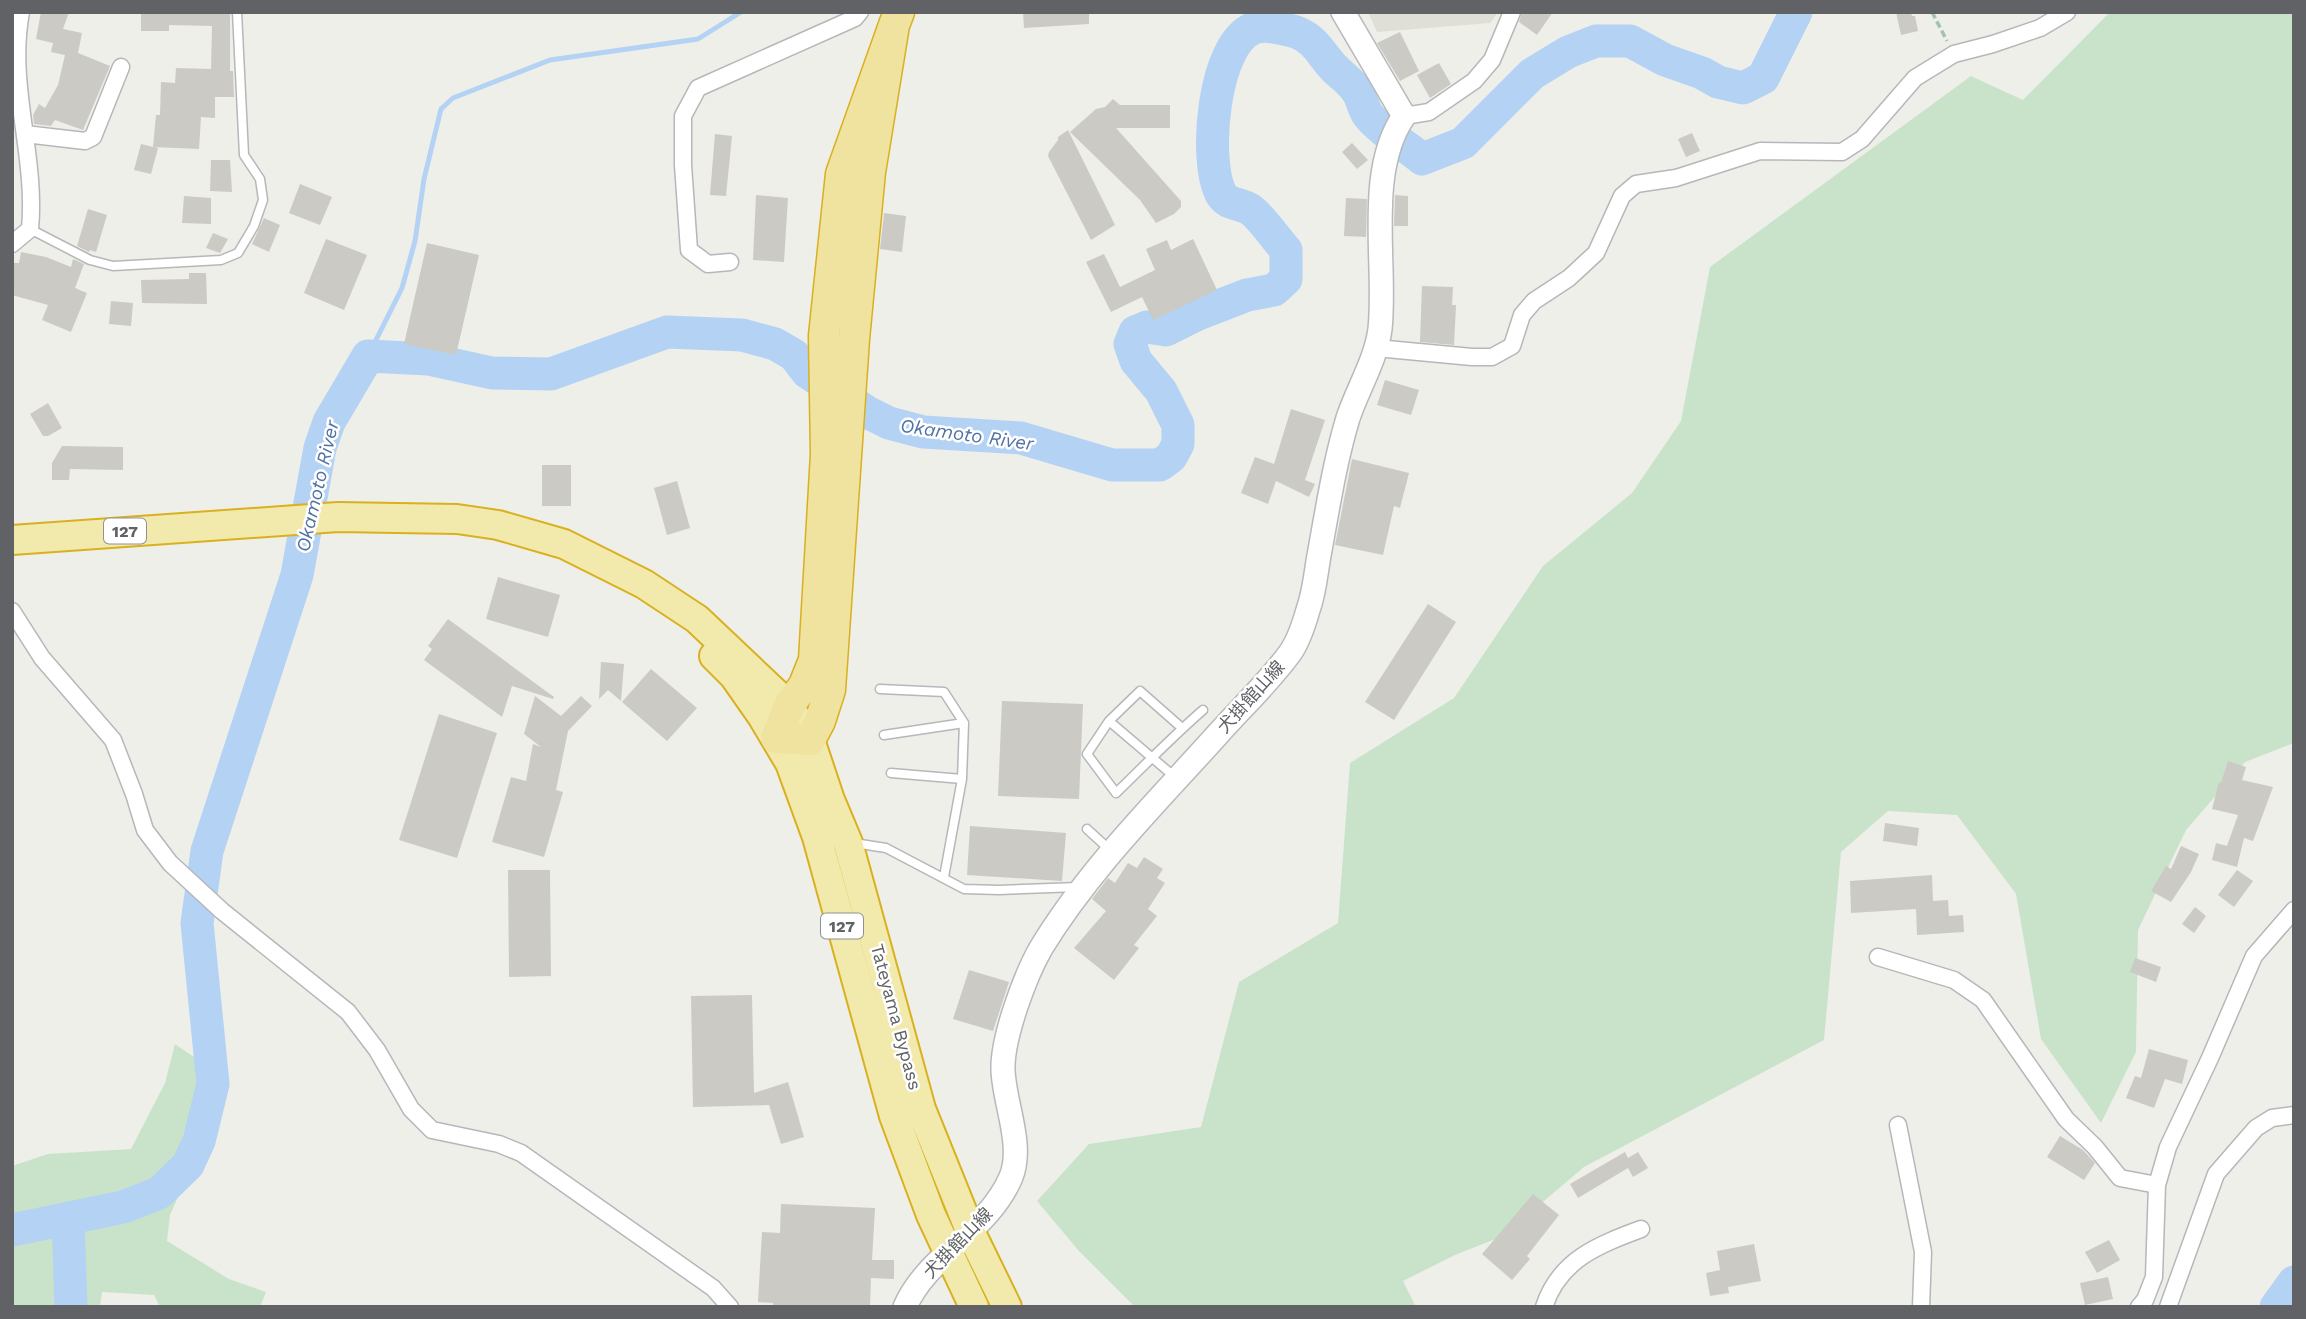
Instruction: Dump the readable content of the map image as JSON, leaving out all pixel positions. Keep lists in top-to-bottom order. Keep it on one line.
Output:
{"streets":{"highway":["127","Tateyama Bypass"],"main road":["犬掛館山線"]},"crossings":[["犬掛館山線","Tateyama Bypass"]],"water":["Okamoto River"]}
